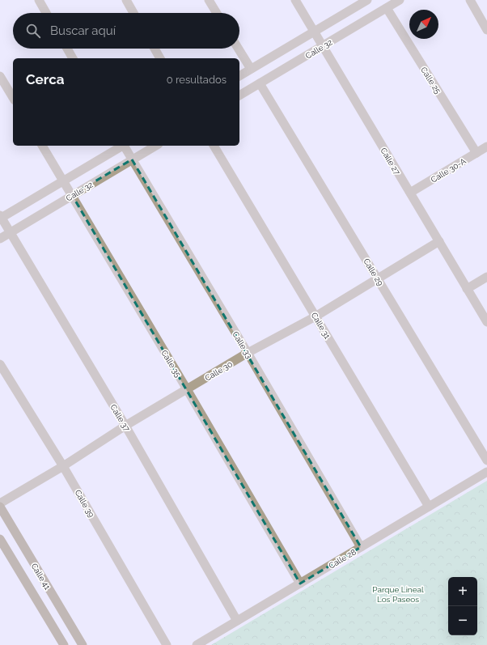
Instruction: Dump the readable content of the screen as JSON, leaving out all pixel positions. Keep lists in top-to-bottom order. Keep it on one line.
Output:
{"streets":{"main road":["Calle 41"],"street":["Calle 32","Calle 25","Calle 27","Calle 30-A","Calle 29","Calle 31","Calle 33","Calle 35","Calle 30","Calle 37","Calle 39","Calle 28"]},"crossings":[["Calle 32","Calle 25"],["Calle 32","Calle 27"],["Calle 32","Calle 29"],["Calle 32","Calle 33"],["Calle 32","Calle 35"],["Calle 32","Calle 37"],["Calle 25","Calle 30-A"],["Calle 27","Calle 30-A"],["Calle 27","Calle 30"],["Calle 29","Calle 30"],["Calle 31","Calle 30"],["Calle 31","Calle 28"],["Calle 33","Calle 30"],["Calle 33","Calle 28"],["Calle 35","Calle 30"],["Calle 35","Calle 28"],["Calle 30","Calle 37"],["Calle 30","Calle 39"],["Calle 37","Calle 28"]],"parks":["Parque Lineal Los Paseos"],"north":"top right","page":{"search":"Buscar aquí","heading":["Cerca","0 resultados"],"map_buttons":["+","−"]}}
